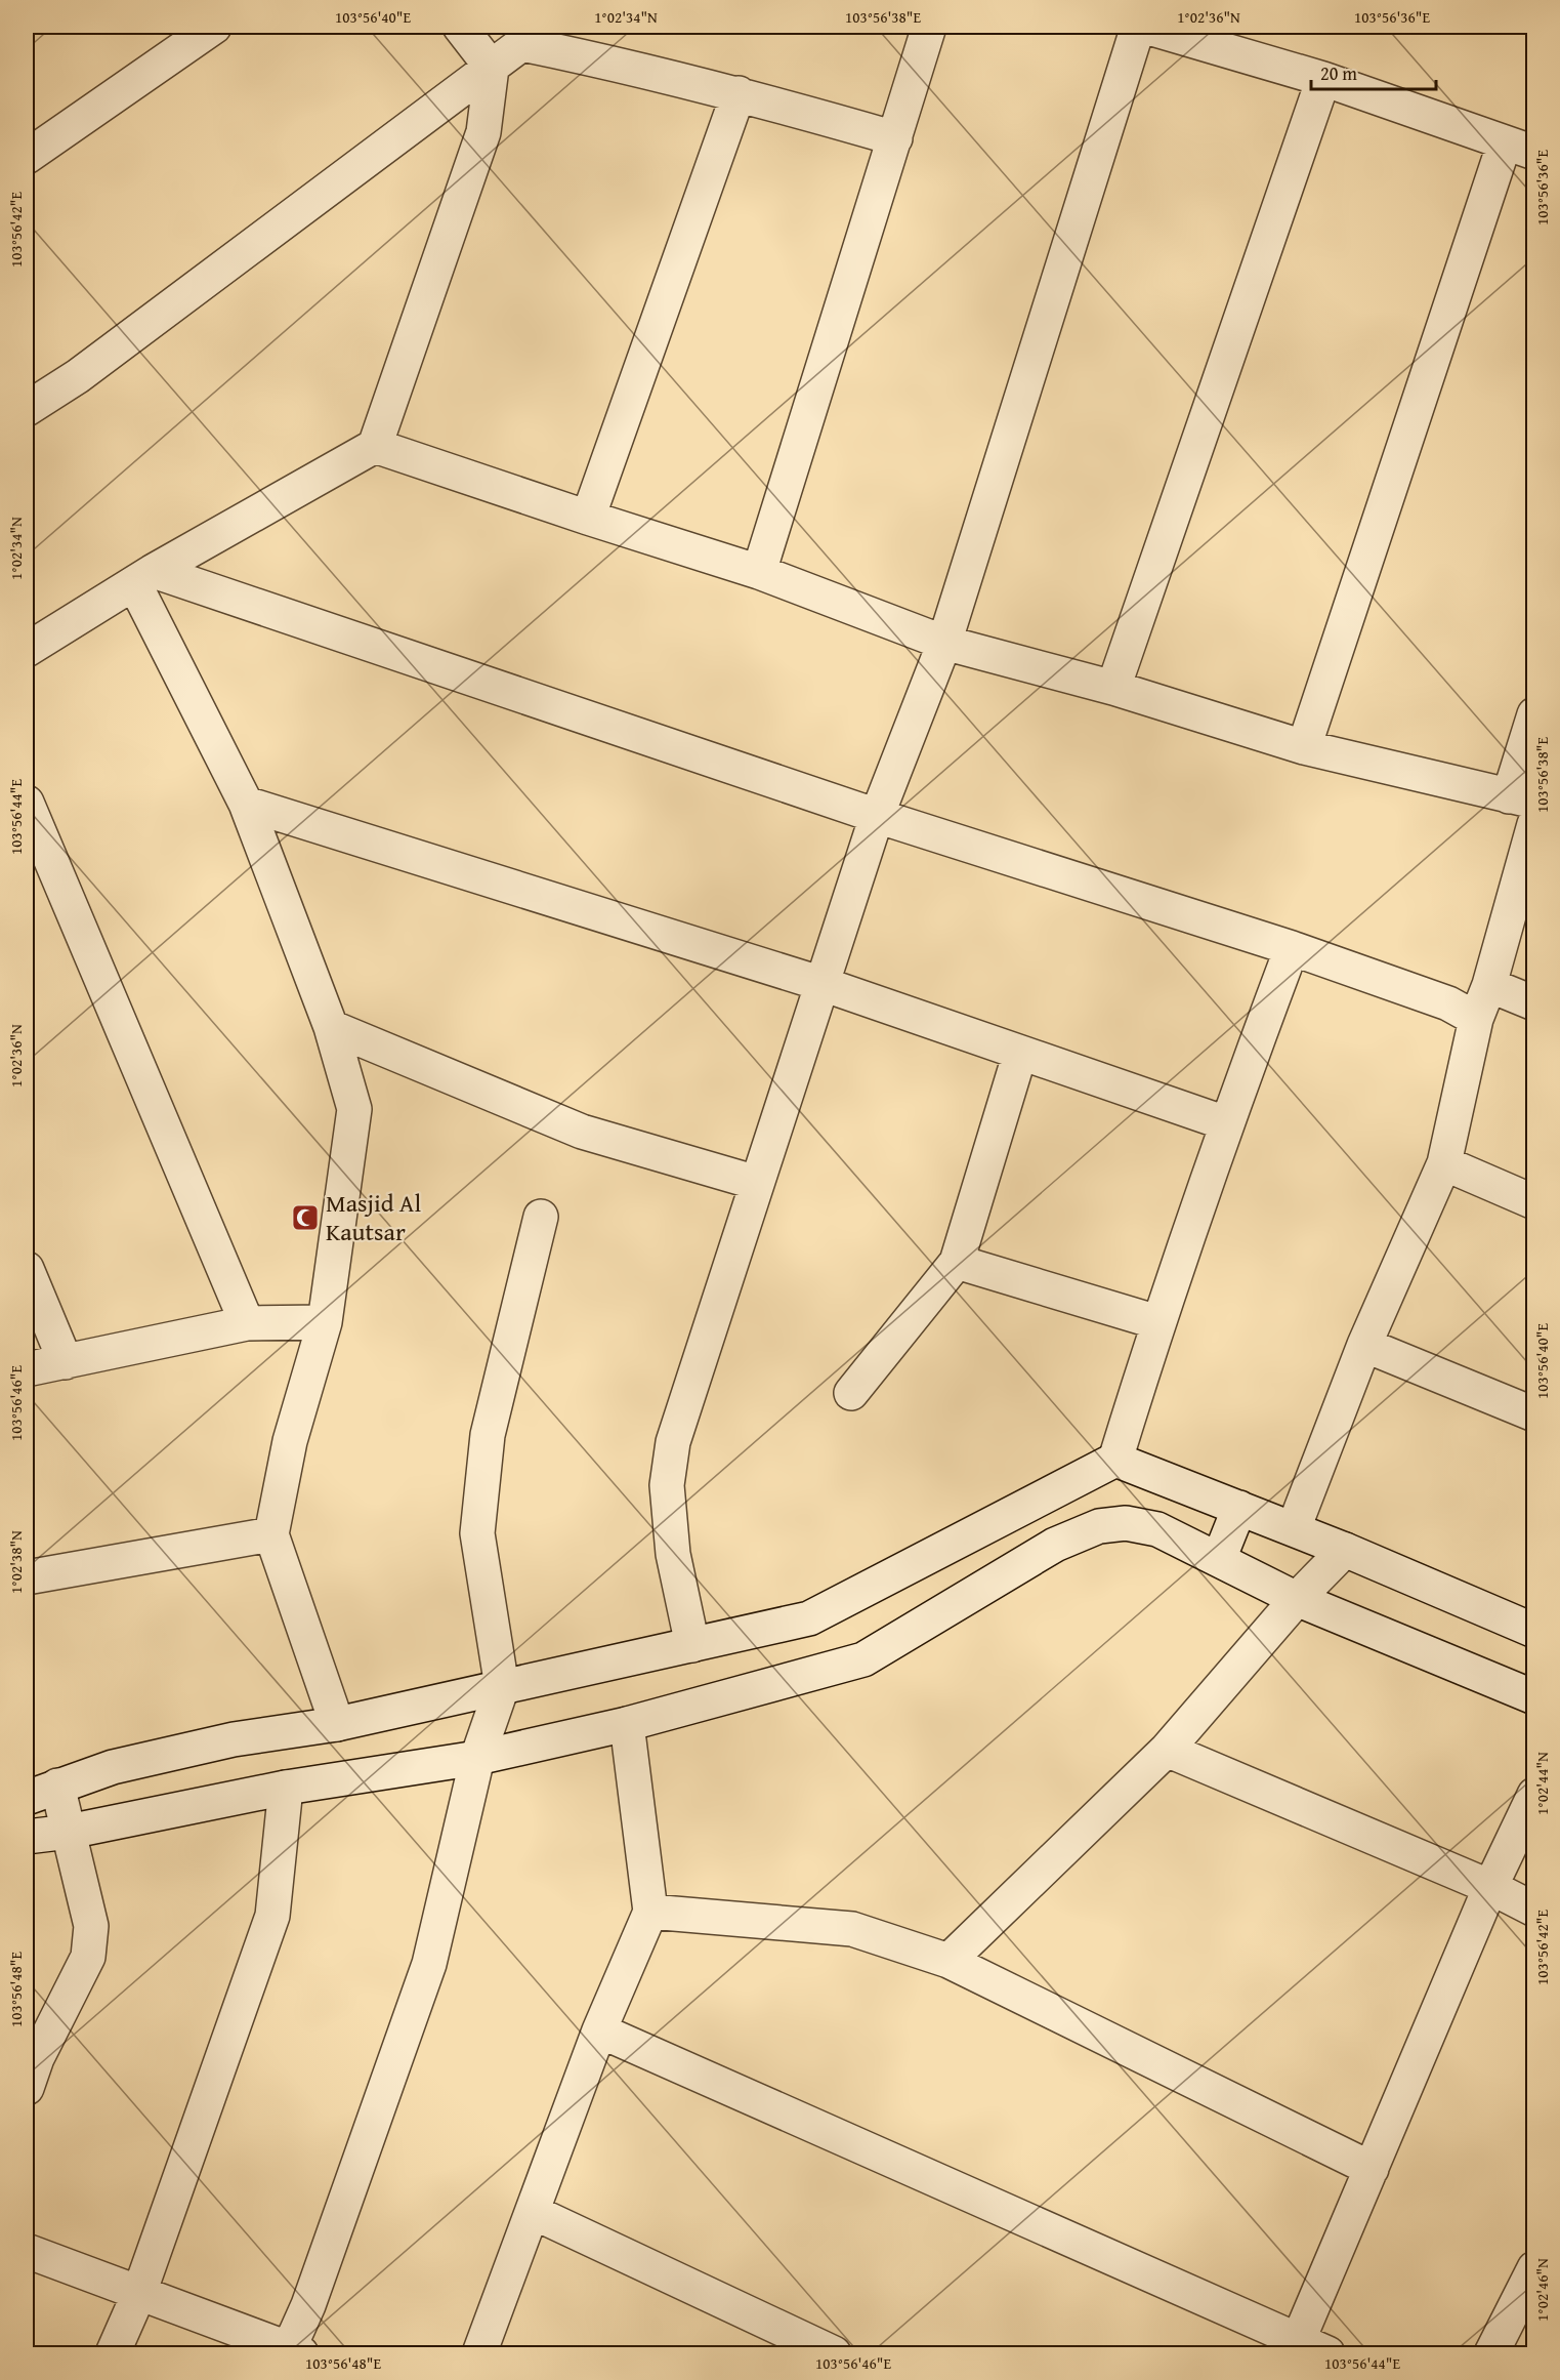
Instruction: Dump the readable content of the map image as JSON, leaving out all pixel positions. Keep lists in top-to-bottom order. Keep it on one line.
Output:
{"places":{"mosque":["Masjid Al Kautsar"]},"scale_bar":"20 m","coordinates":["103°56'40\"E","1°02'34\"N","103°56'38\"E","1°02'36\"N","103°56'36\"E","103°56'42\"E","103°56'44\"E","103°56'46\"E","1°02'38\"N","1°02'44\"N","103°56'48\"E","1°02'46\"N"]}
